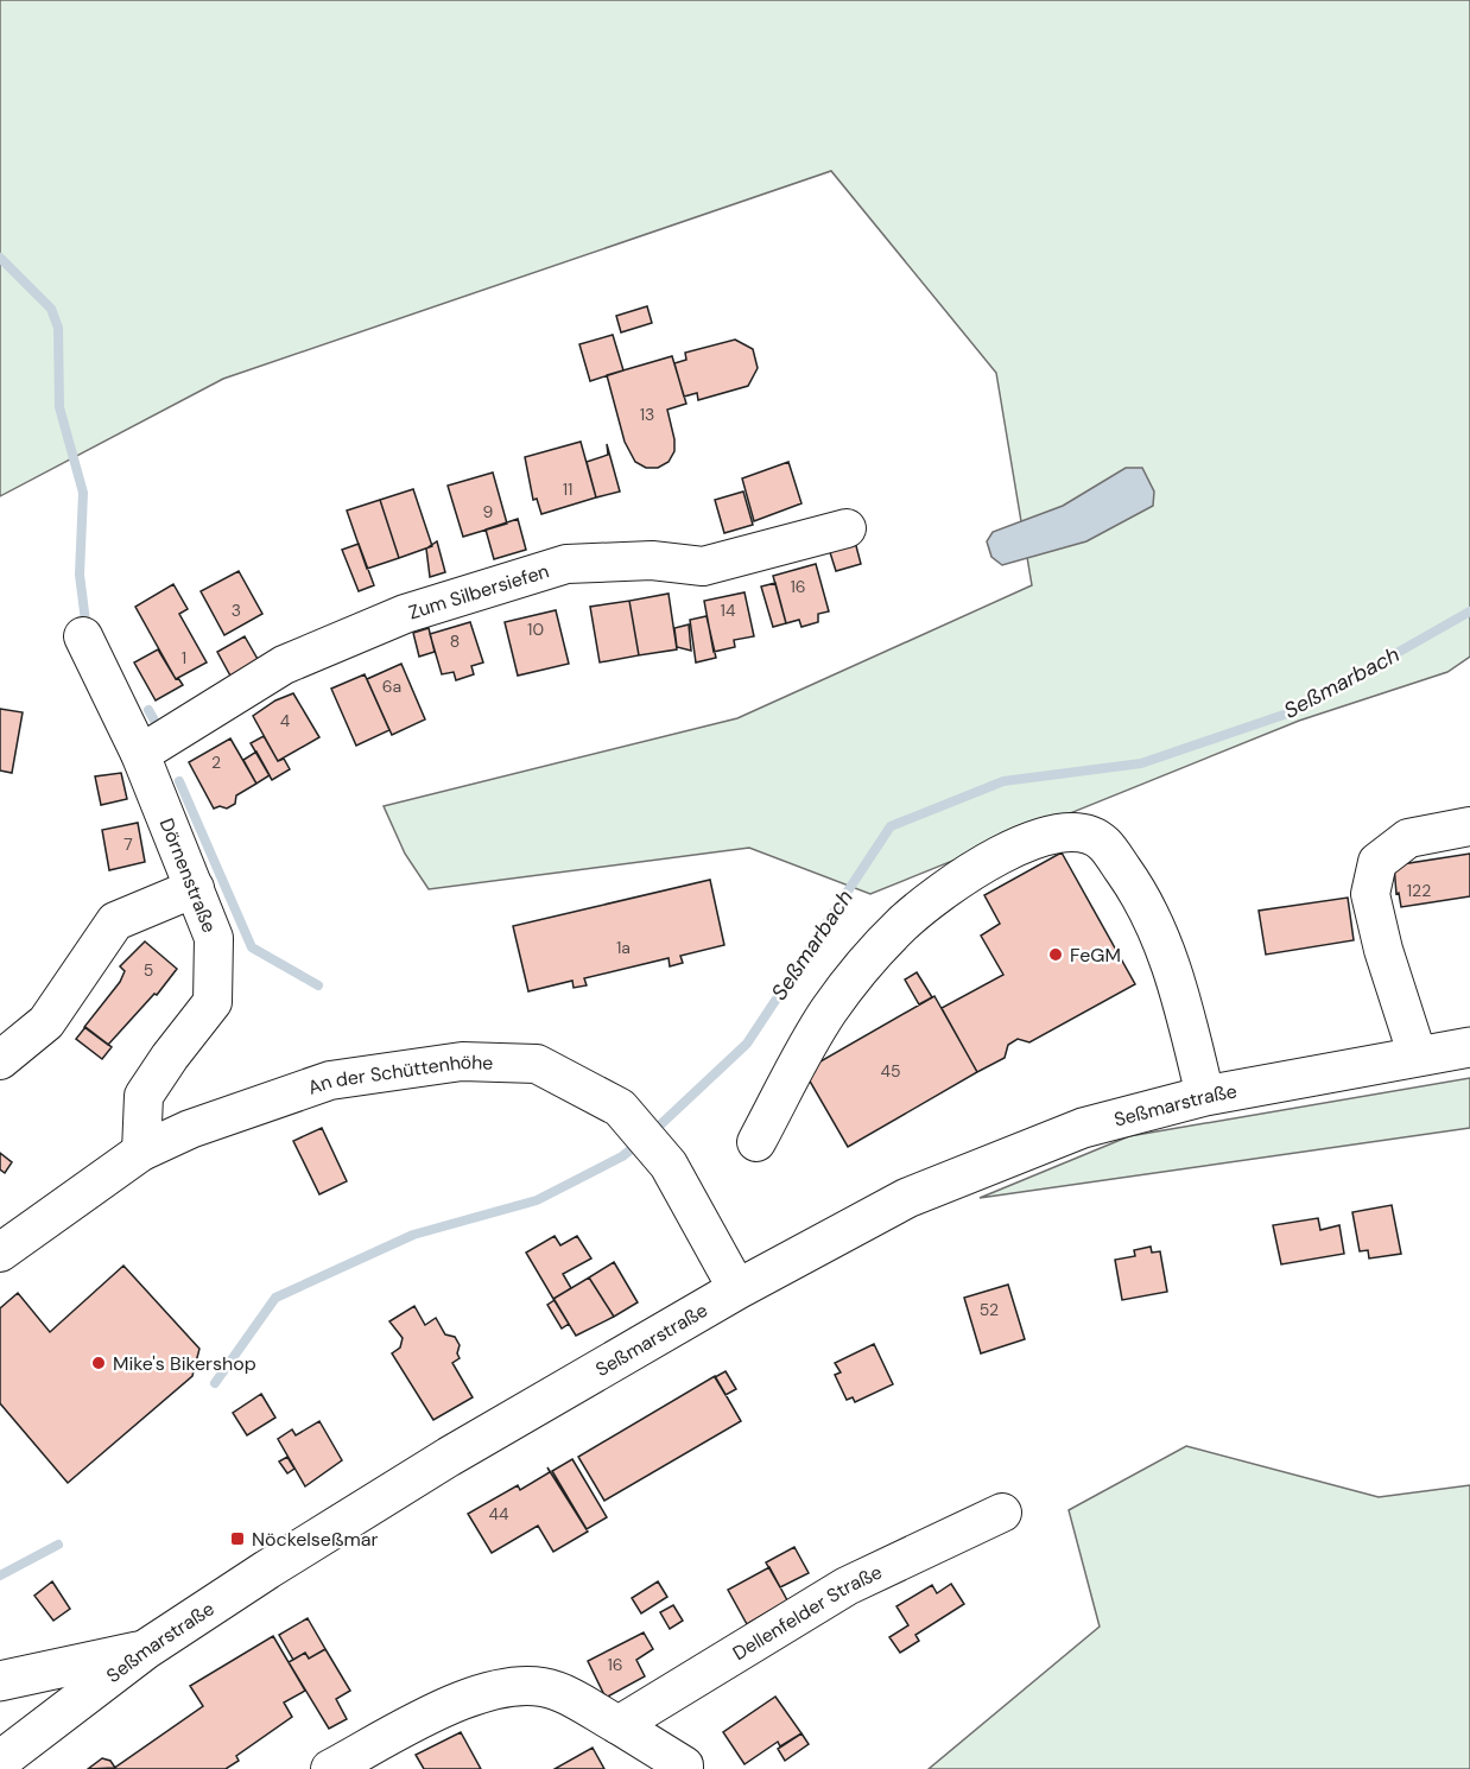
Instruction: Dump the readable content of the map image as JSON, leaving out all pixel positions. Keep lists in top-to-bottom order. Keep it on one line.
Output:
{"streets":{"main road":["Seßmarstraße"],"street":["Zum Silbersiefen","Dörnenstraße","An der Schüttenhöhe","Dellenfelder Straße"]},"crossings":[["Zum Silbersiefen","Dörnenstraße"],["Dörnenstraße","An der Schüttenhöhe"],["An der Schüttenhöhe","Seßmarstraße"]],"water":["Seßmarbach"],"places":{"other":["FeGM","Mike's Bikershop"],"transit":["Nöckelseßmar"]},"house_numbers":["13","11","9","16","3","14","10","8","1","6a","4","2","7","122","1a","5","45","52","44","16"]}
